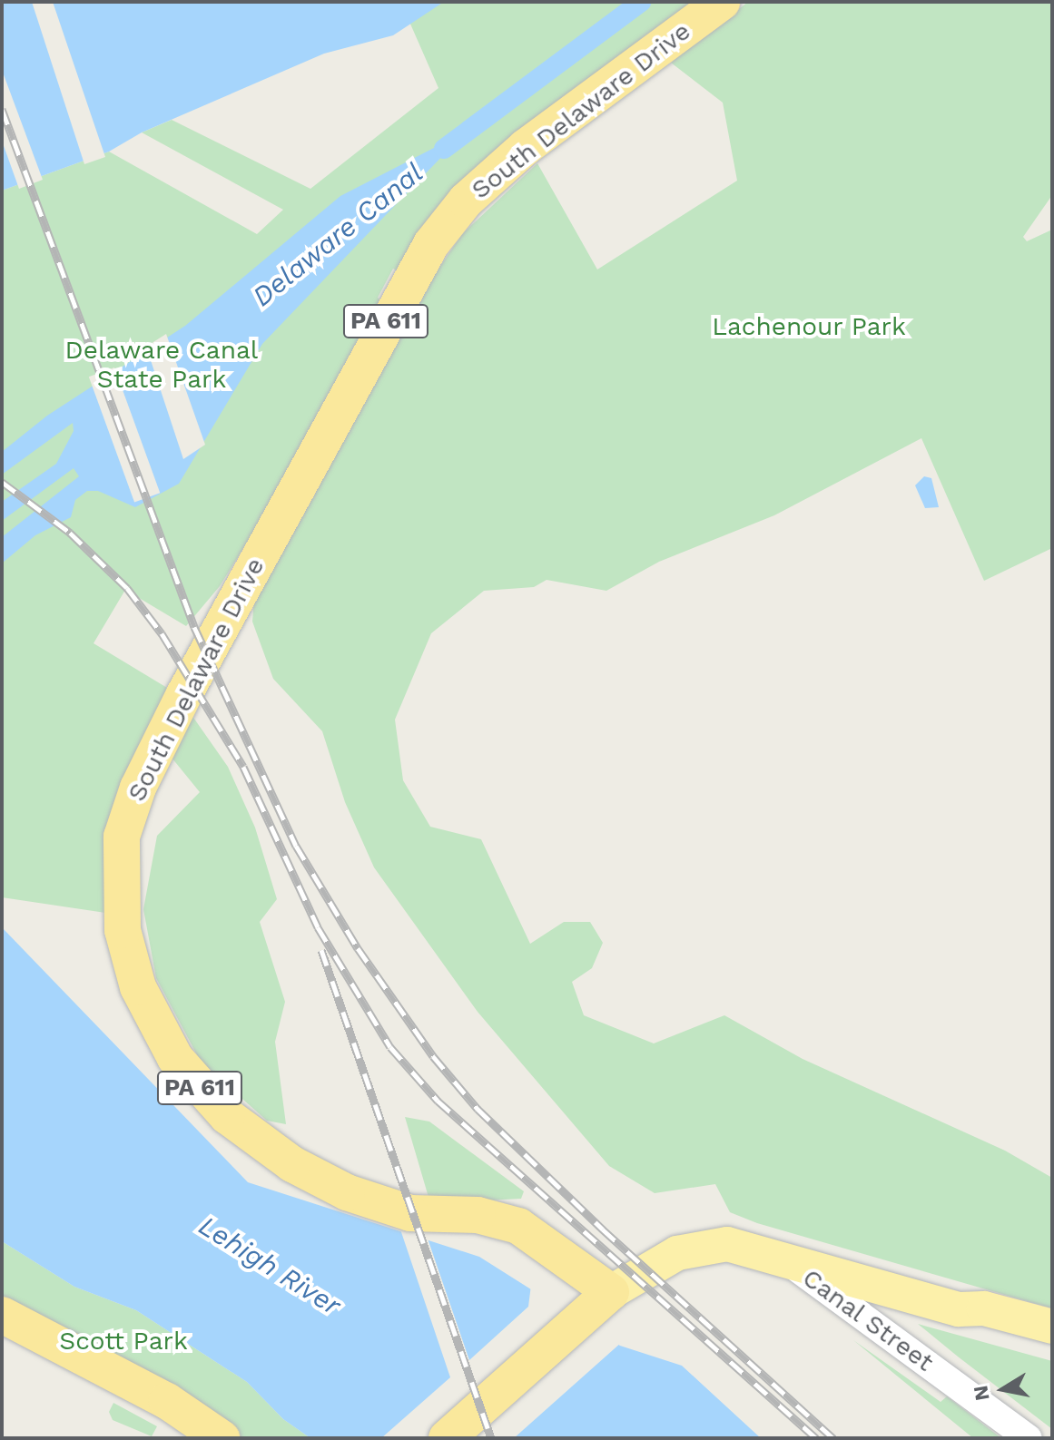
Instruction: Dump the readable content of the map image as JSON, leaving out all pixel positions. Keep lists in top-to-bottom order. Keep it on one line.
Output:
{"streets":{"highway":["South Delaware Drive","PA 611"],"street":["Canal Street"]},"water":["Delaware Canal","Lehigh River"],"parks":["Lachenour Park","Delaware Canal State Park","Scott Park"],"north":"left"}
